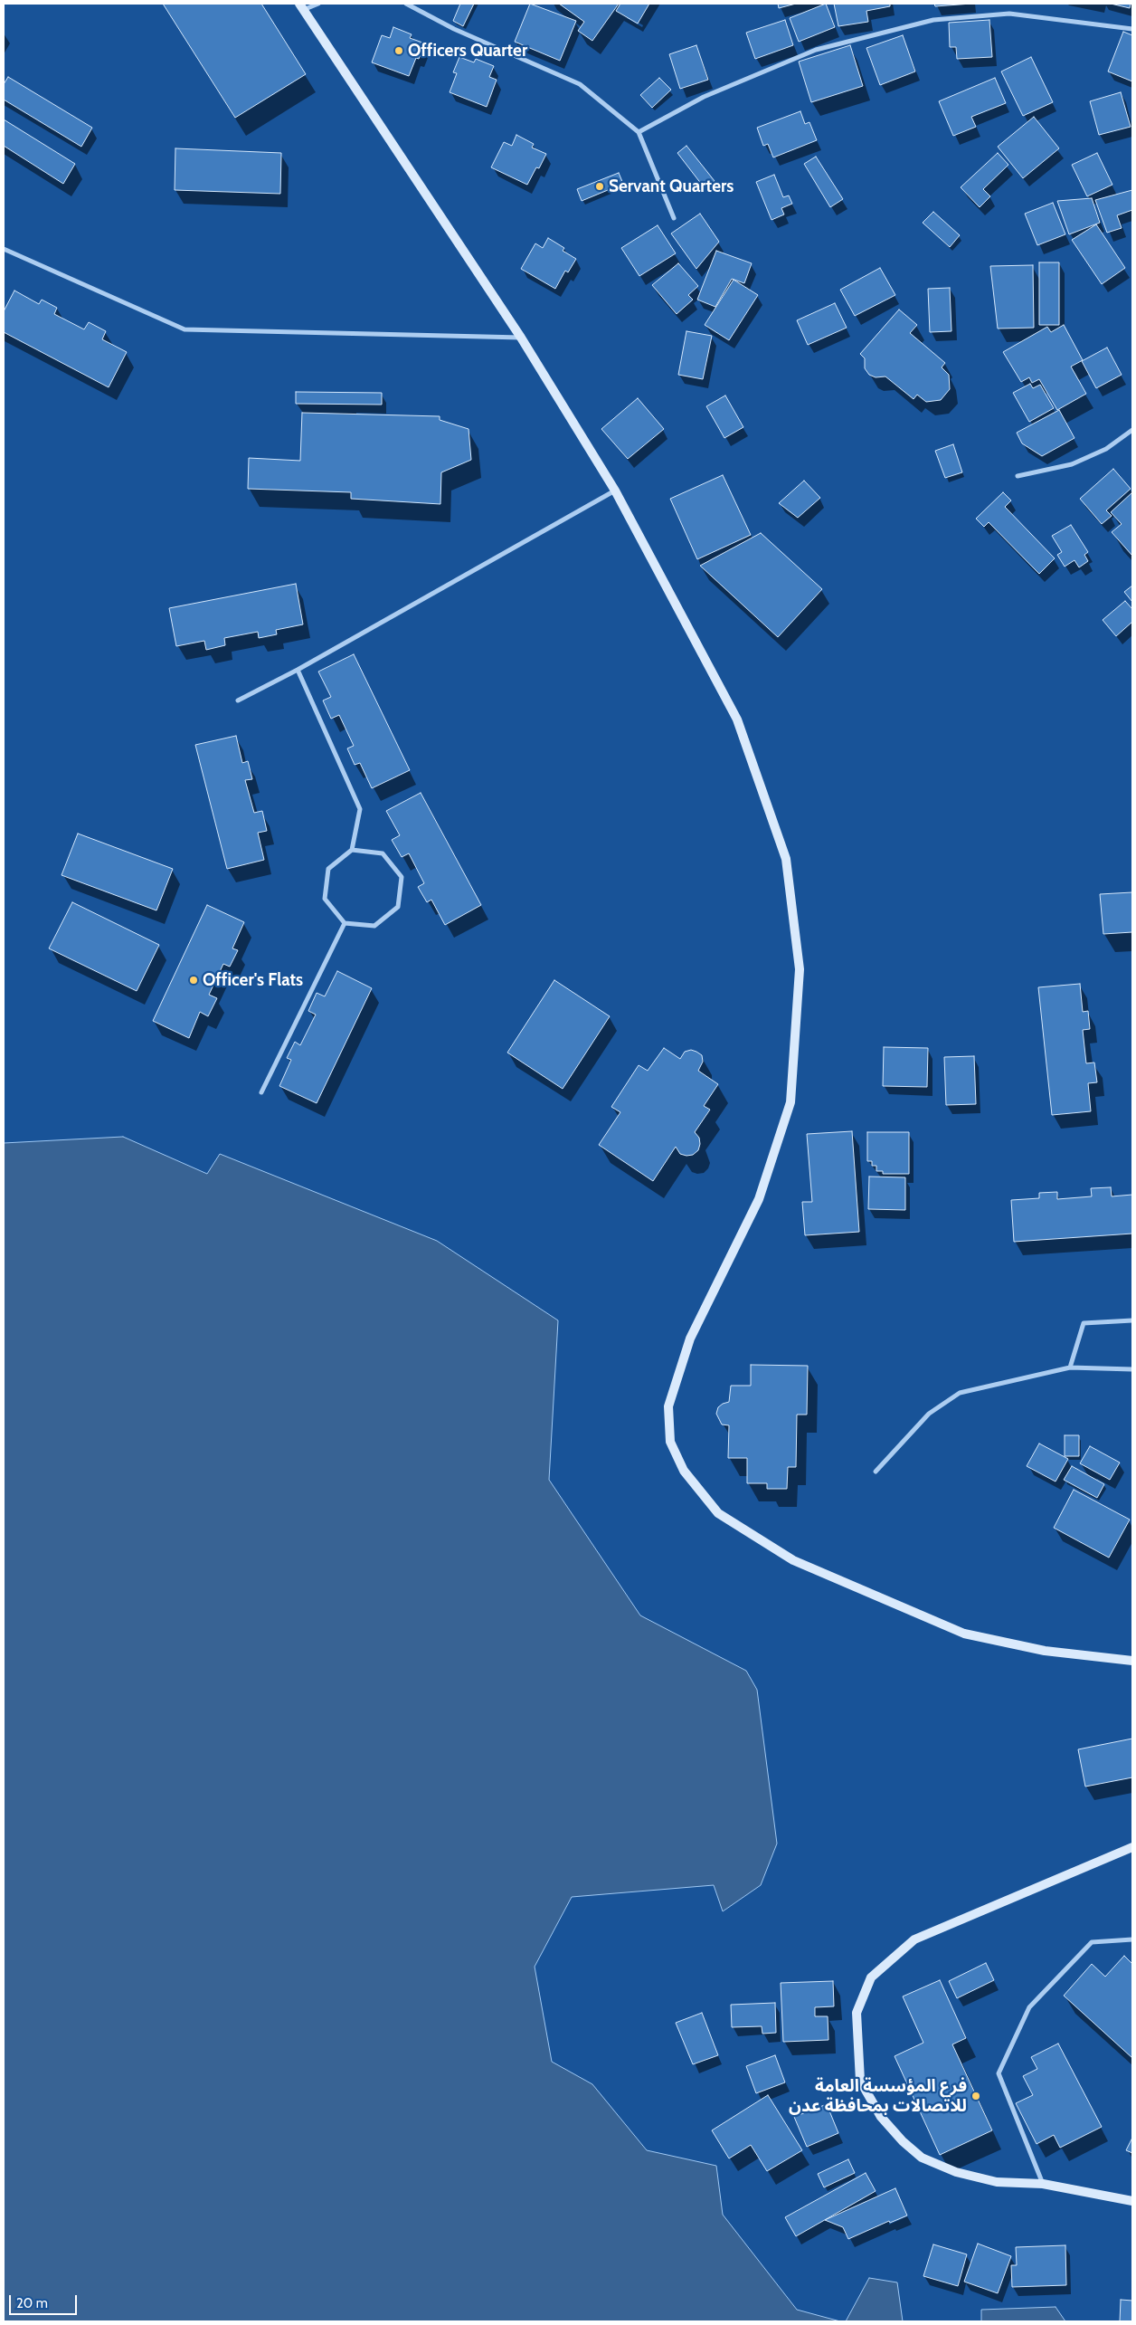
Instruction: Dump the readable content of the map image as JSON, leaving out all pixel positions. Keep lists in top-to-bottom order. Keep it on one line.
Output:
{"places":["Officers Quarter","Servant Quarters","Officer's Flats","فرع المؤسسة العامة للاتصالات بمحافظة عدن"],"scale_bar":"20 m"}
